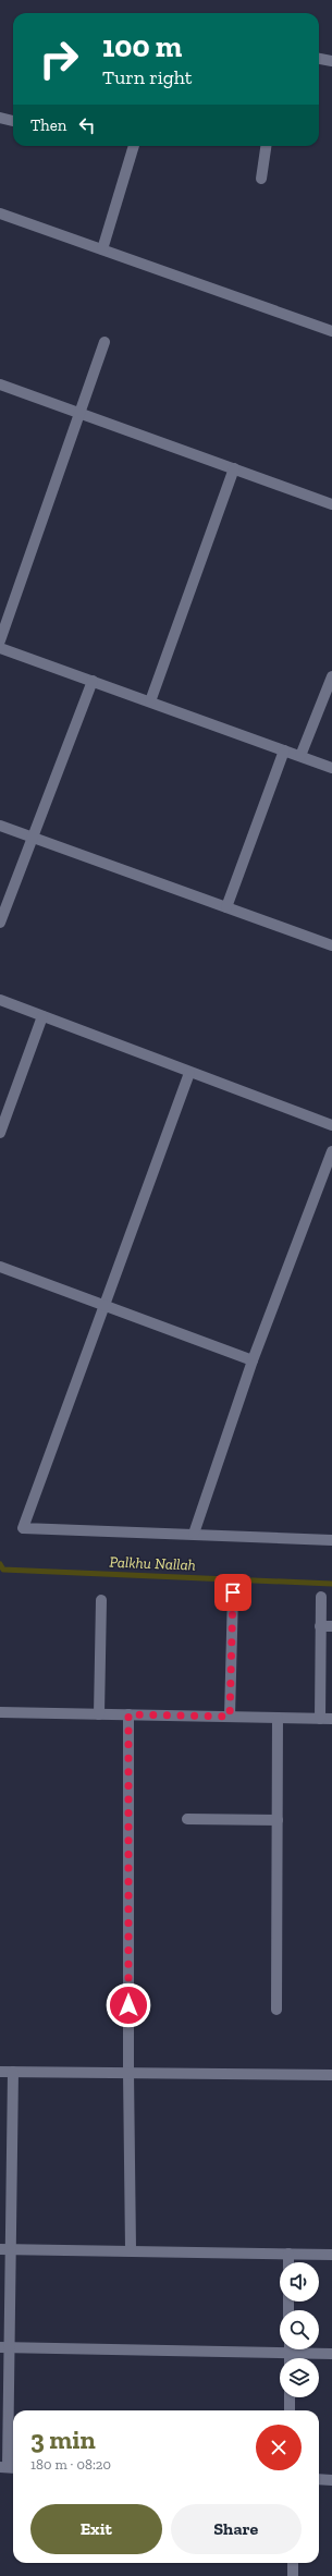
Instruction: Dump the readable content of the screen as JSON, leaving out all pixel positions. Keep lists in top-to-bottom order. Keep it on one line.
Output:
{"water":["Palkhu Nallah"],"page":{"turn":["100 m","Turn right"],"then":"Then","heading":["3 min","180 m · 08:20"],"buttons":["Exit","Share"]}}
